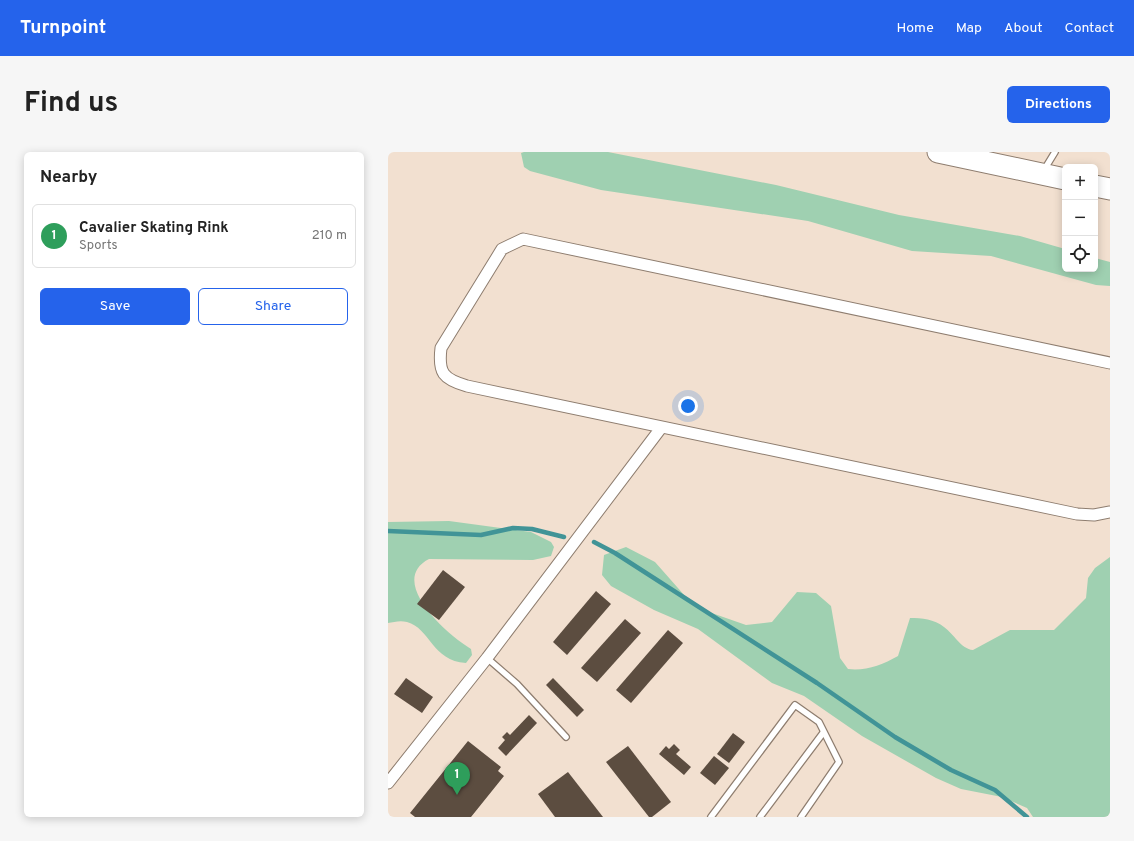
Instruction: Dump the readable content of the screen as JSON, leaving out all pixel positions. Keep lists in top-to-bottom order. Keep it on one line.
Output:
{"page":{"header":"Turnpoint","nav":["Home","Map","About","Contact"],"title":"Find us","buttons":["Directions",["Save","Share"]],"heading":"Nearby","map_buttons":["+","−"],"list":[{"mark":"1","name":"Cavalier Skating Rink","note":"Sports","value":"210 m"}],"pins":"1"}}
